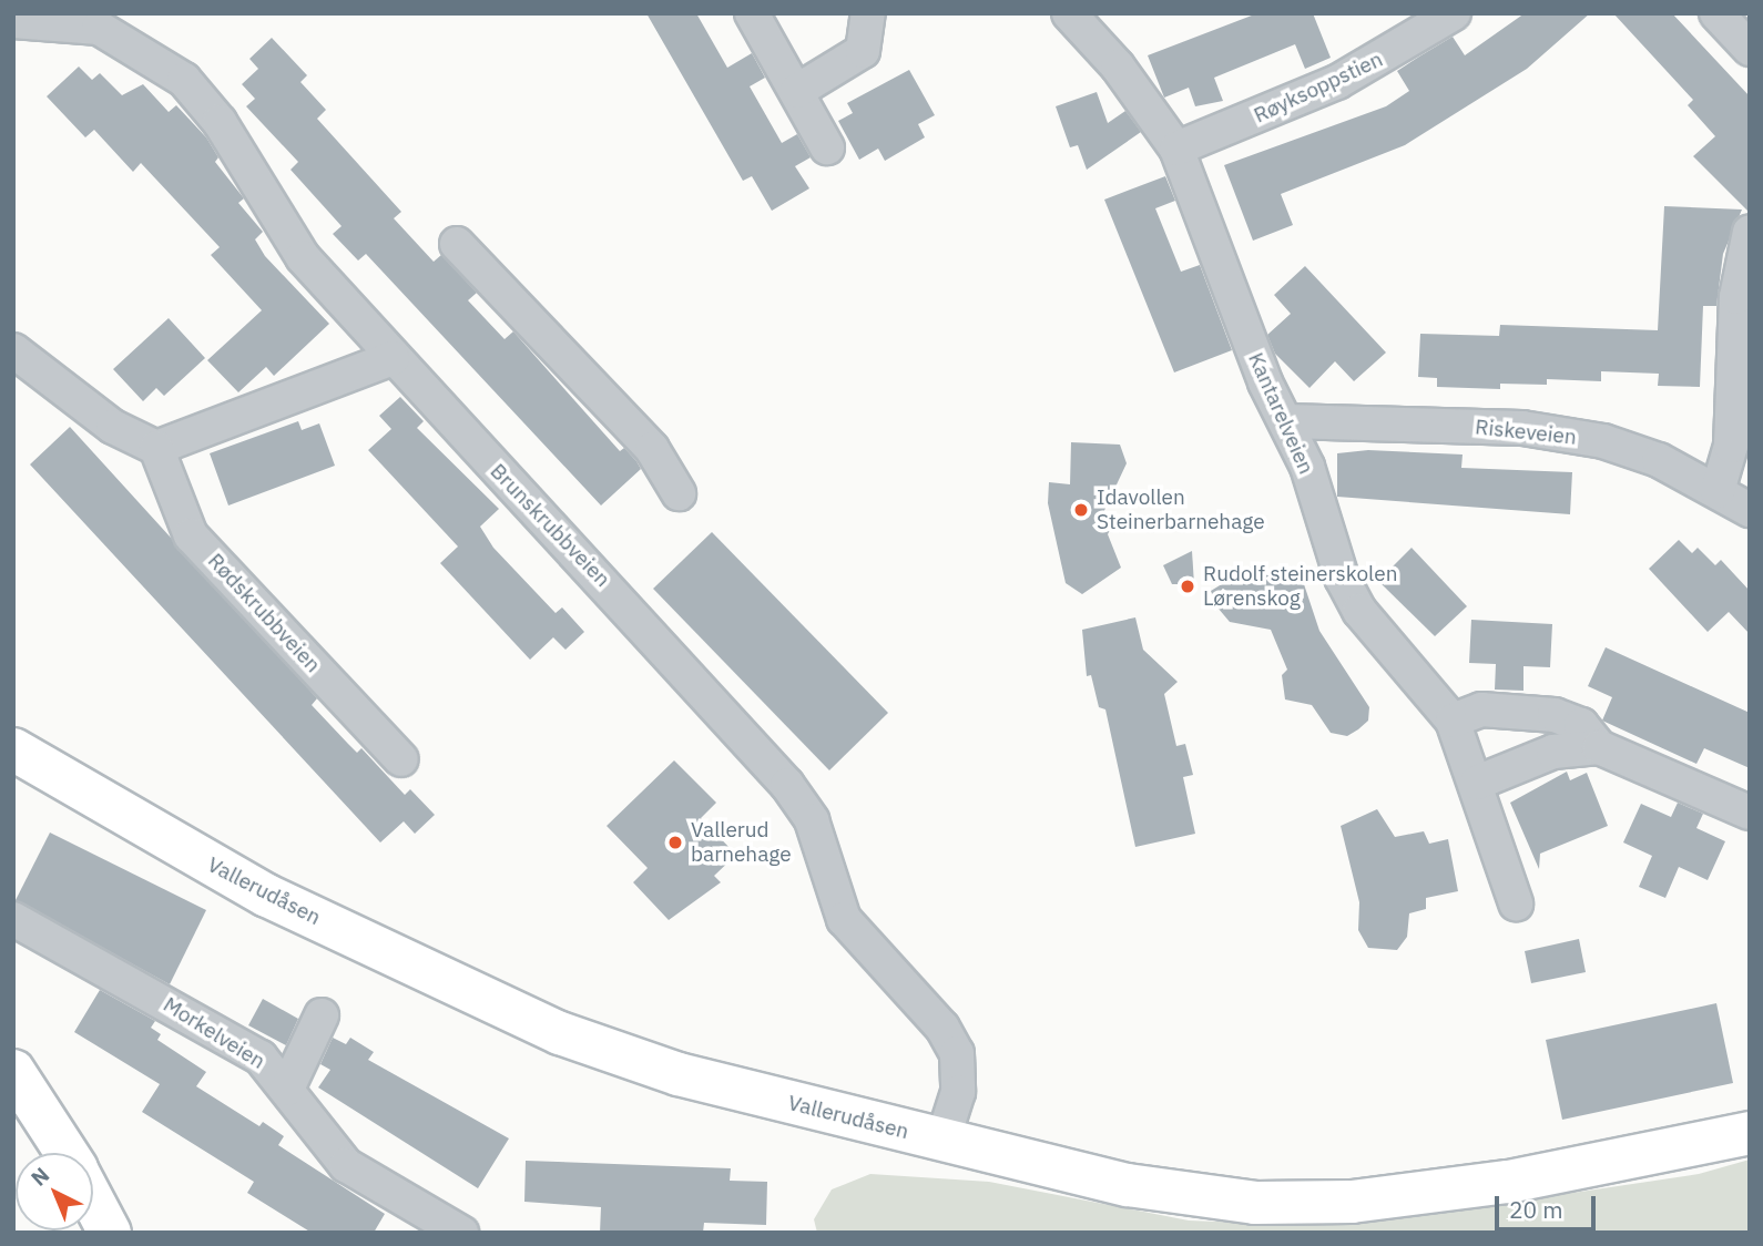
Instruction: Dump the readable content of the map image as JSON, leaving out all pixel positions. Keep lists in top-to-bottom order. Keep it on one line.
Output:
{"streets":{"street":["Røyksoppstien","Kantarelveien","Riskeveien","Brunskrubbveien","Rødskrubbveien","Vallerudåsen","Morkelveien"]},"crossings":[["Røyksoppstien","Kantarelveien"],["Kantarelveien","Riskeveien"],["Brunskrubbveien","Vallerudåsen"]],"places":["Idavollen Steinerbarnehage","Rudolf steinerskolen Lørenskog","Vallerud barnehage"],"scale_bar":"20 m","north":"top left"}
